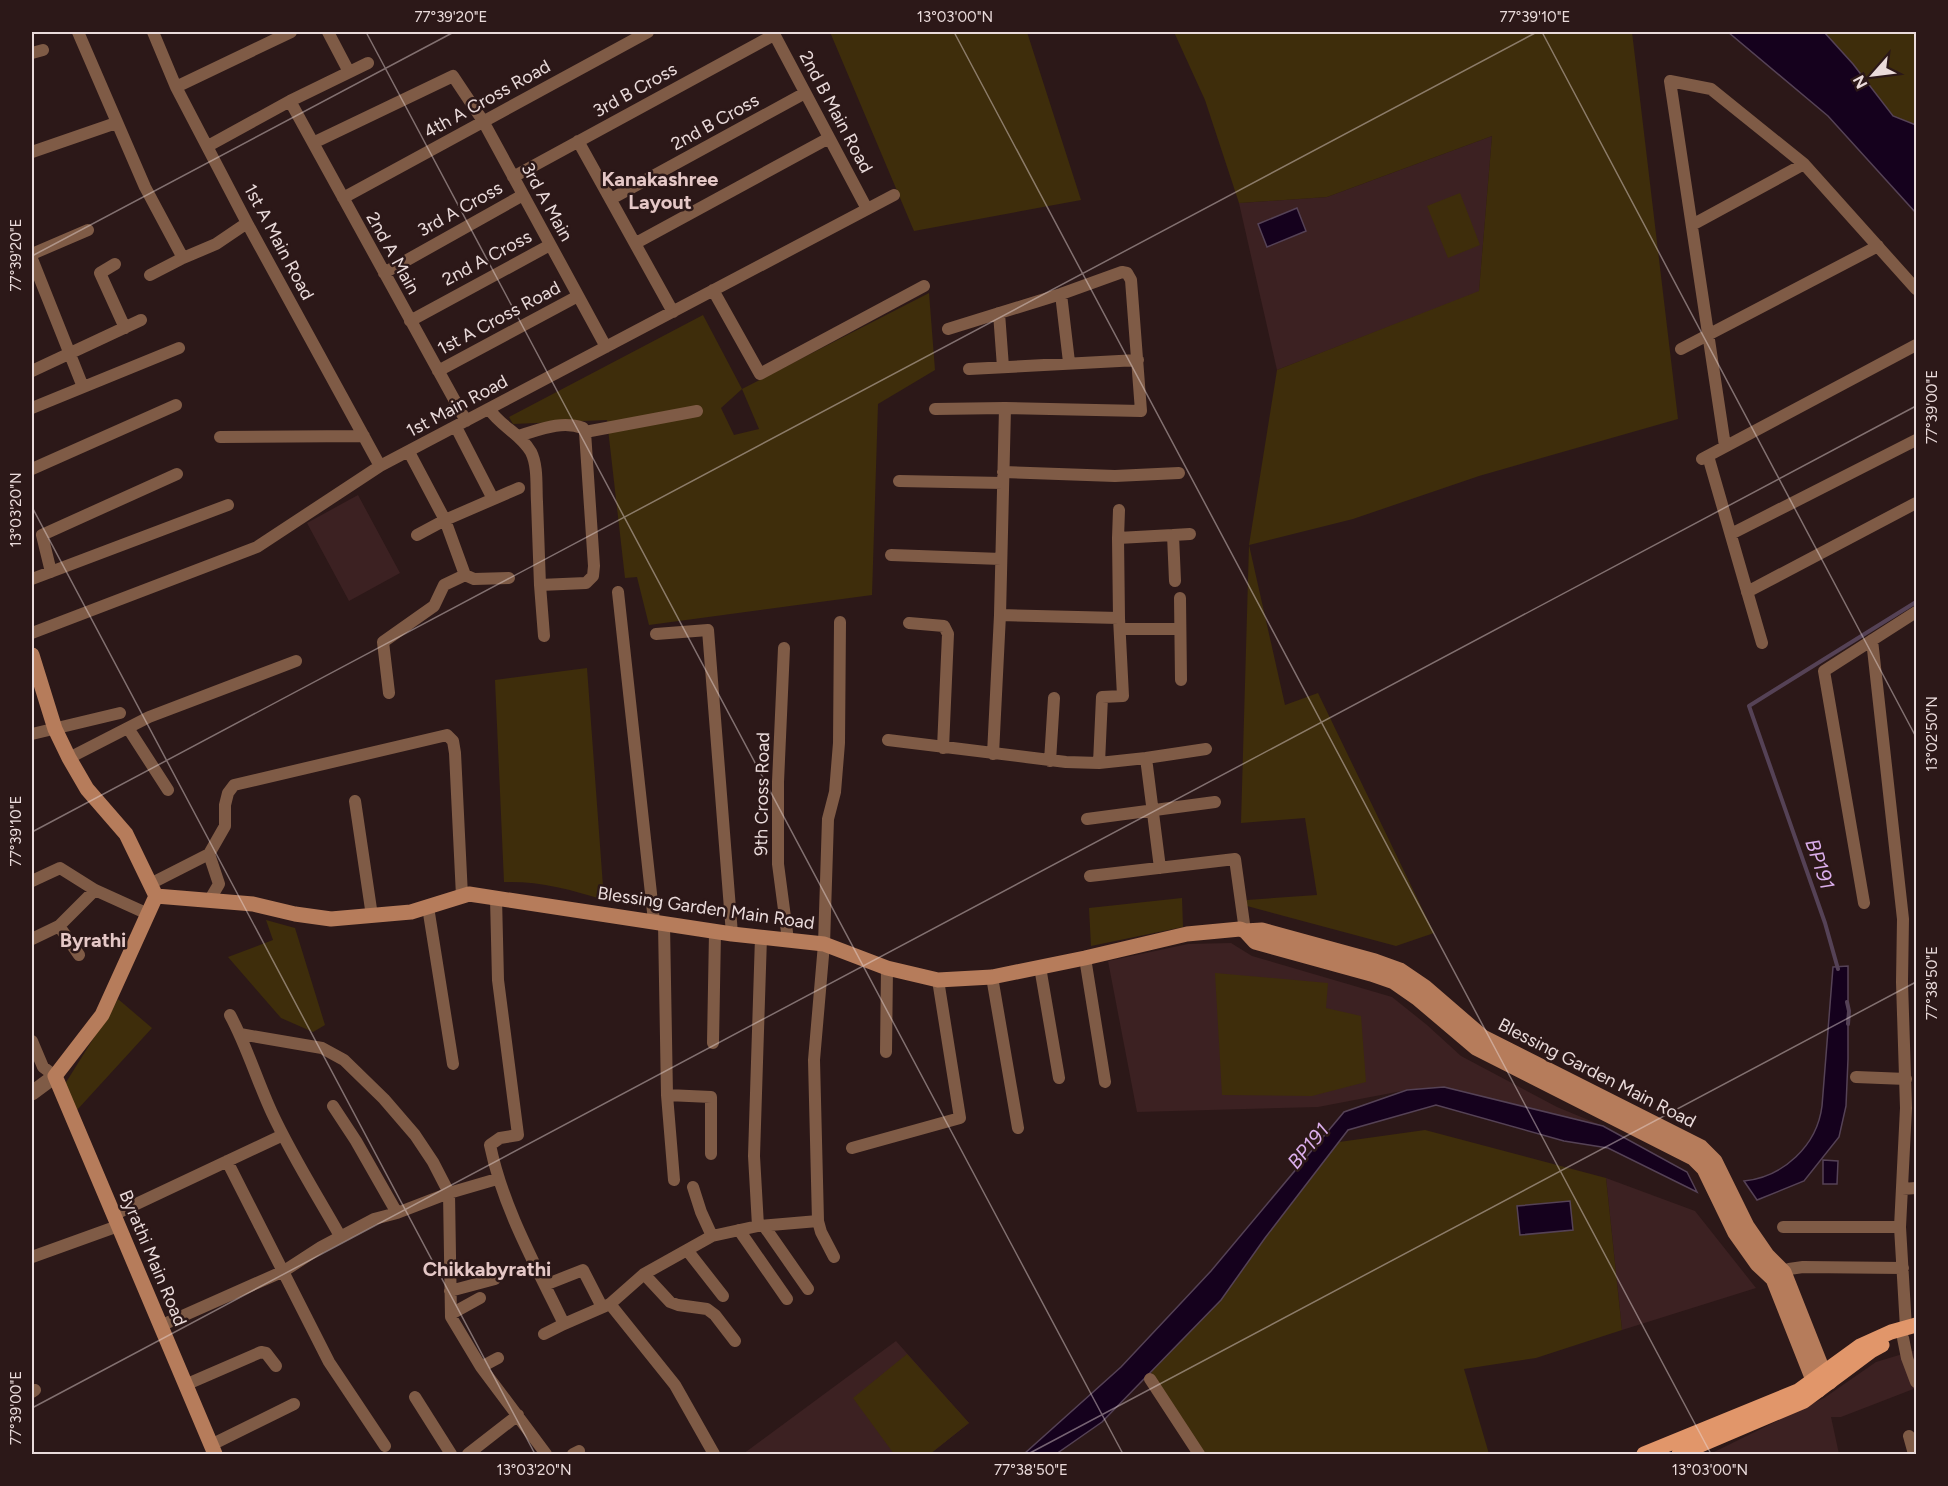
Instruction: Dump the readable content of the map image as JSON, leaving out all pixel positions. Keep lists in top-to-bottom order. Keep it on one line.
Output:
{"streets":{"main road":["Blessing Garden Main Road","Byrathi Main Road"],"street":["3rd B Cross","4th A Cross Road","2nd B Main Road","2nd B Cross","3rd A Main","3rd A Cross","1st A Main Road","2nd A Main","2nd A Cross","1st A Cross Road","1st Main Road","9th Cross Road"]},"crossings":[["3rd B Cross","2nd B Main Road"],["3rd B Cross","3rd A Main"],["4th A Cross Road","3rd A Main"],["4th A Cross Road","2nd A Main"],["2nd B Main Road","2nd B Cross"],["2nd B Main Road","1st Main Road"],["3rd A Main","3rd A Cross"],["3rd A Main","2nd A Main"],["3rd A Main","2nd A Cross"],["3rd A Main","1st A Cross Road"],["3rd A Main","1st Main Road"],["3rd A Cross","2nd A Main"],["1st A Main Road","1st Main Road"],["2nd A Main","2nd A Cross"],["2nd A Main","1st A Cross Road"],["2nd A Main","1st Main Road"],["9th Cross Road","Blessing Garden Main Road"]],"districts":["Kanakashree Layout","Byrathi","Chikkabyrathi"],"water":["BP191"],"north":"bottom left","coordinates":["77°39'20\"E","13°03'00\"N","77°39'10\"E","77°39'00\"E","13°03'20\"N","13°02'50\"N","77°38'50\"E"]}
